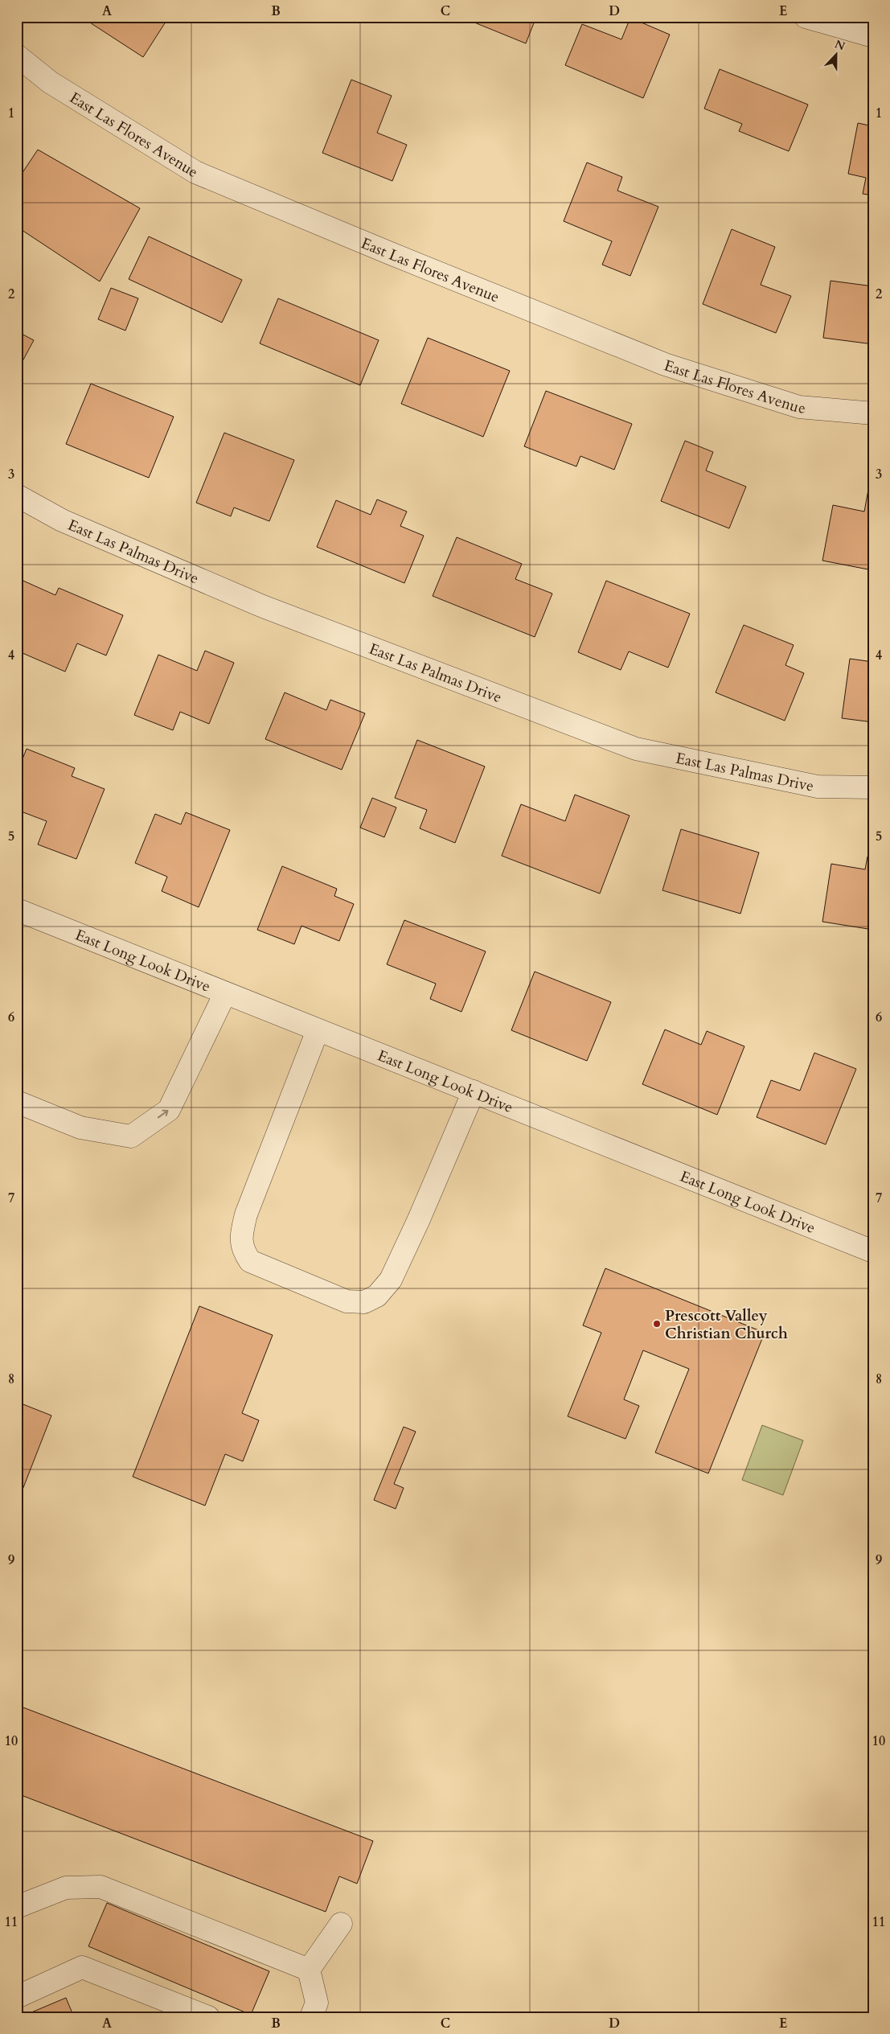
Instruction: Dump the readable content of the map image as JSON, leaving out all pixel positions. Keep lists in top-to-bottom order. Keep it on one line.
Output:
{"streets":{"street":["East Las Flores Avenue","East Las Palmas Drive","East Long Look Drive"]},"places":["Prescott Valley Christian Church"],"north":"top","grid":{"columns":["A","B","C","D","E"],"rows":["1","2","3","4","5","6","7","8","9","10","11"]}}
